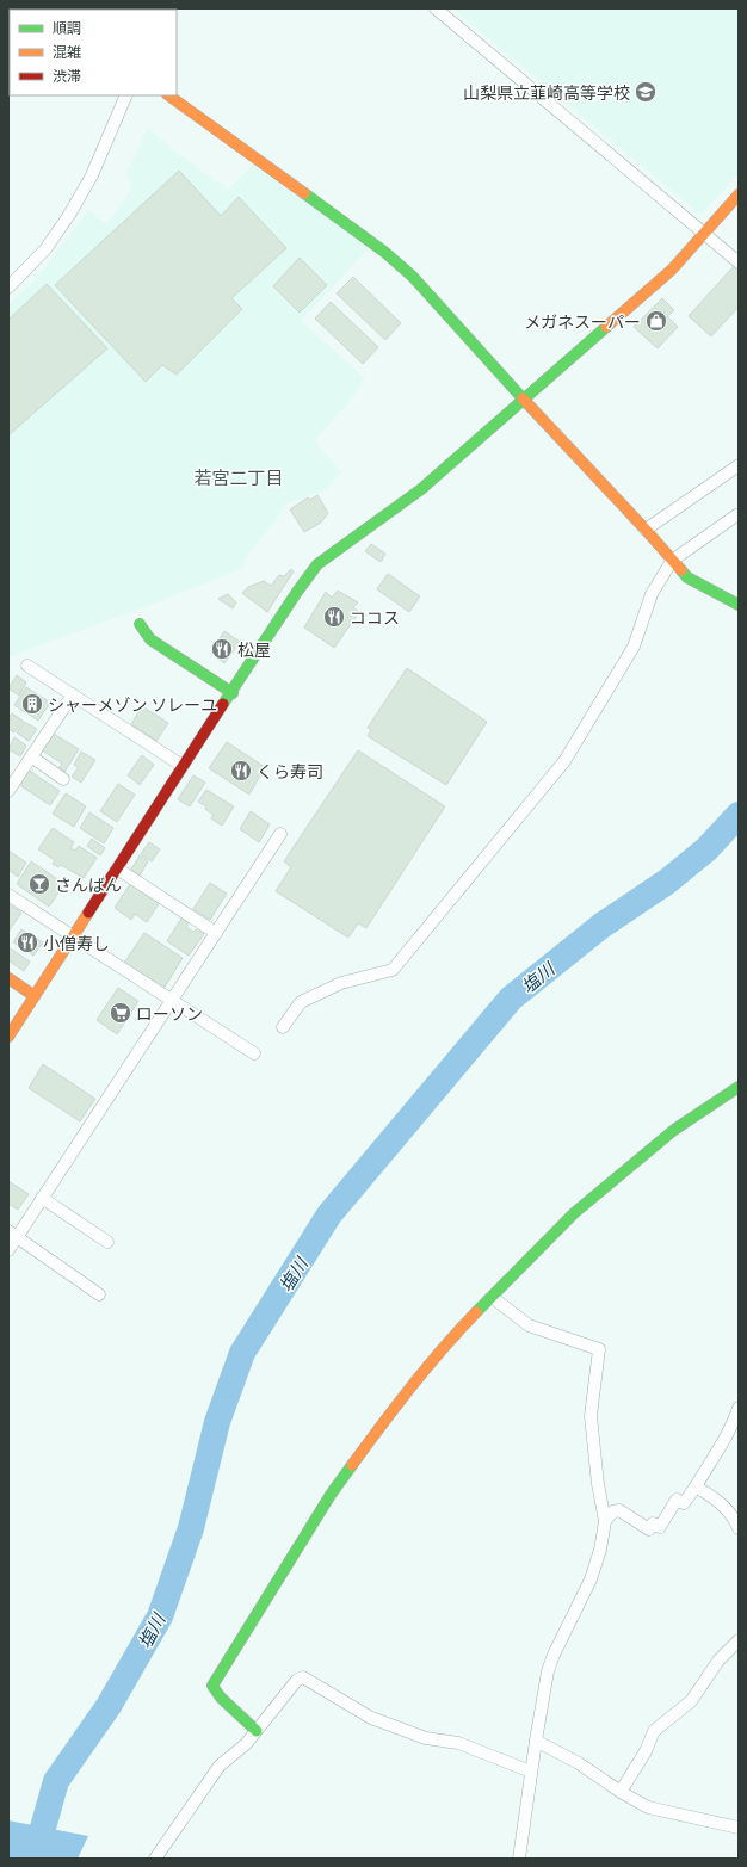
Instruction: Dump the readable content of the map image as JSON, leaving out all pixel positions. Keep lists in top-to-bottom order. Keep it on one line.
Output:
{"districts":["若宮二丁目"],"water":["塩川"],"places":{"school or university":["山梨県立韮崎高等学校"],"shop":["メガネスーパー"],"restaurant":["ココス","松屋","くら寿司","小僧寿し"],"building":["シャーメゾン ソレーユ"],"bar":["さんばん"],"supermarket":["ローソン"]},"legend":["順調","混雑","渋滞"]}
